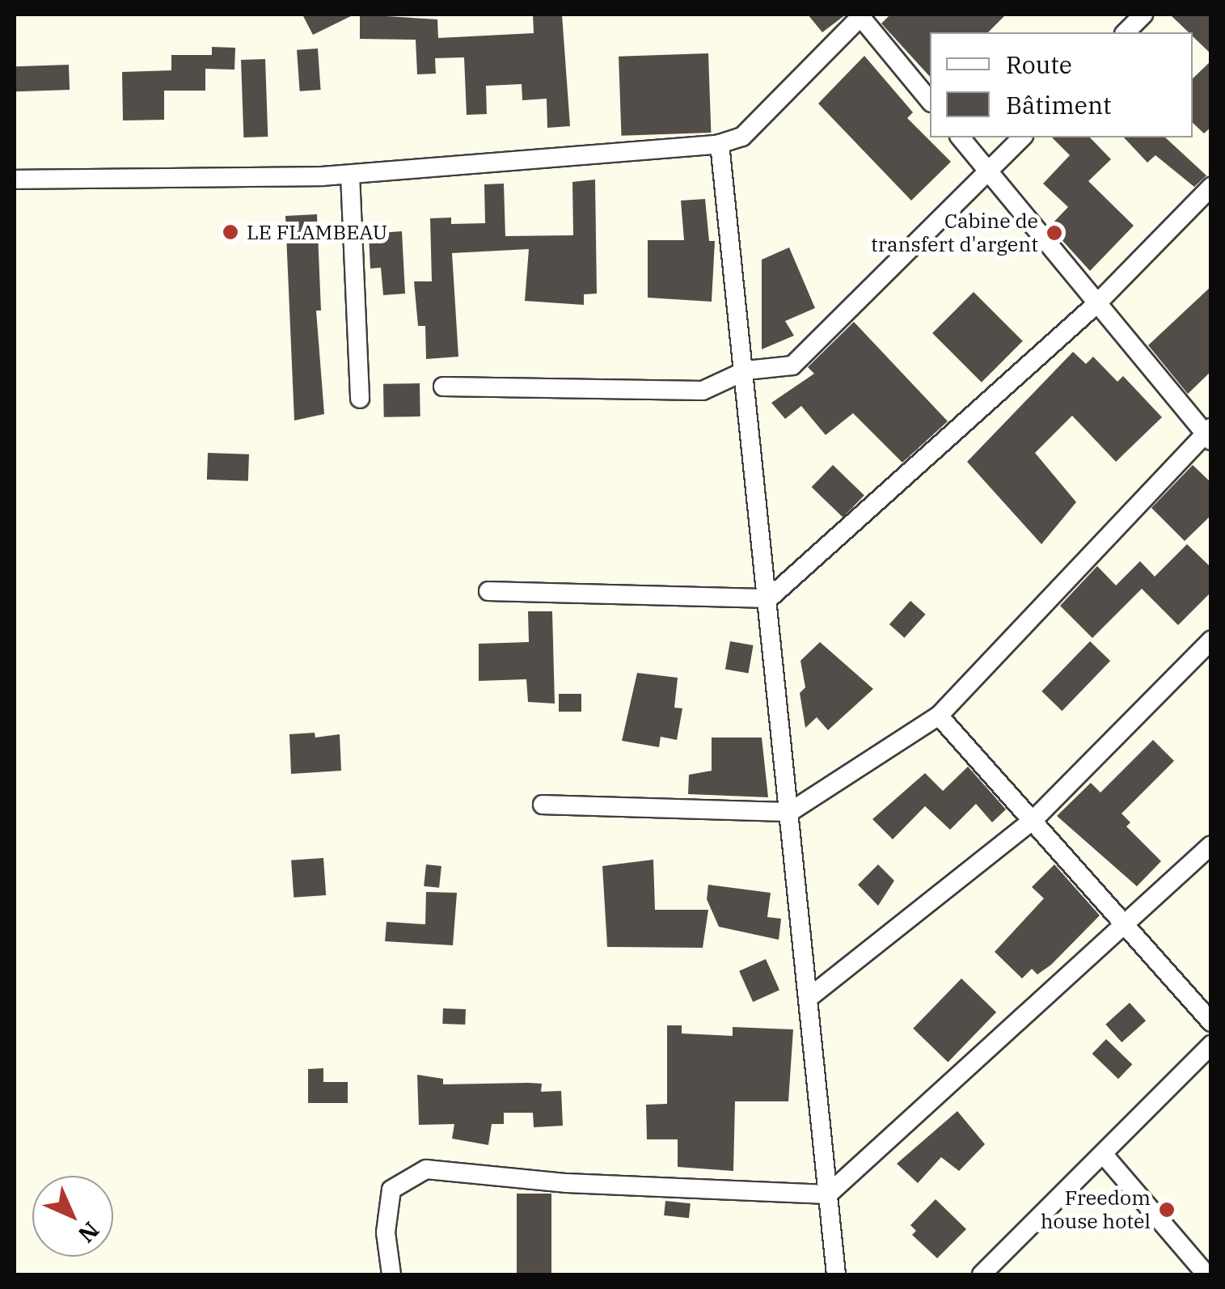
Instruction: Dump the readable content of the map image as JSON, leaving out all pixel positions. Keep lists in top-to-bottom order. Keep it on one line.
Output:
{"places":["LE FLAMBEAU","Cabine de transfert d'argent","Freedom house hotel"],"legend":["Route","Bâtiment"],"north":"bottom right"}
